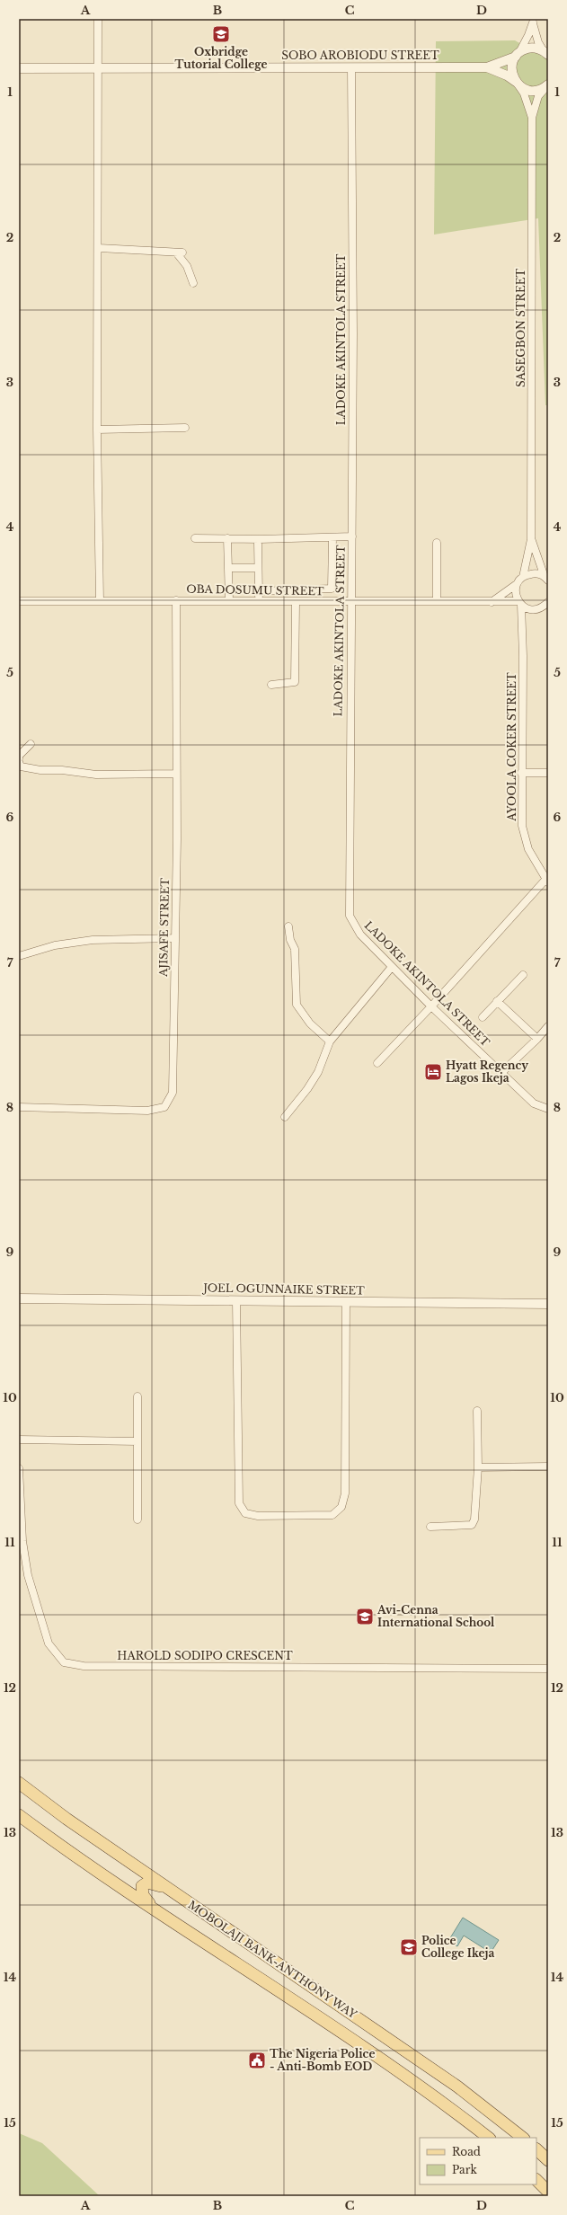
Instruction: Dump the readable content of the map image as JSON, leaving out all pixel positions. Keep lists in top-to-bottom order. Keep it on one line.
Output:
{"streets":{"main road":["MOBOLAJI BANK-ANTHONY WAY"],"street":["SOBO AROBIODU STREET","SASEGBON STREET","LADOKE AKINTOLA STREET","OBA DOSUMU STREET","AYOOLA COKER STREET","AJISAFE STREET","JOEL OGUNNAIKE STREET","HAROLD SODIPO CRESCENT"]},"crossings":[["SOBO AROBIODU STREET","SASEGBON STREET"],["SOBO AROBIODU STREET","LADOKE AKINTOLA STREET"],["LADOKE AKINTOLA STREET","OBA DOSUMU STREET"],["OBA DOSUMU STREET","AYOOLA COKER STREET"],["OBA DOSUMU STREET","AJISAFE STREET"]],"places":{"school or university":["Oxbridge Tutorial College","Avi-Cenna International School","Police College Ikeja"],"hotel":["Hyatt Regency Lagos Ikeja"],"public building":["The Nigeria Police - Anti-Bomb EOD"]},"legend":["Road","Park"],"grid":{"columns":["A","B","C","D"],"rows":["1","2","3","4","5","6","7","8","9","10","11","12","13","14","15"]}}
